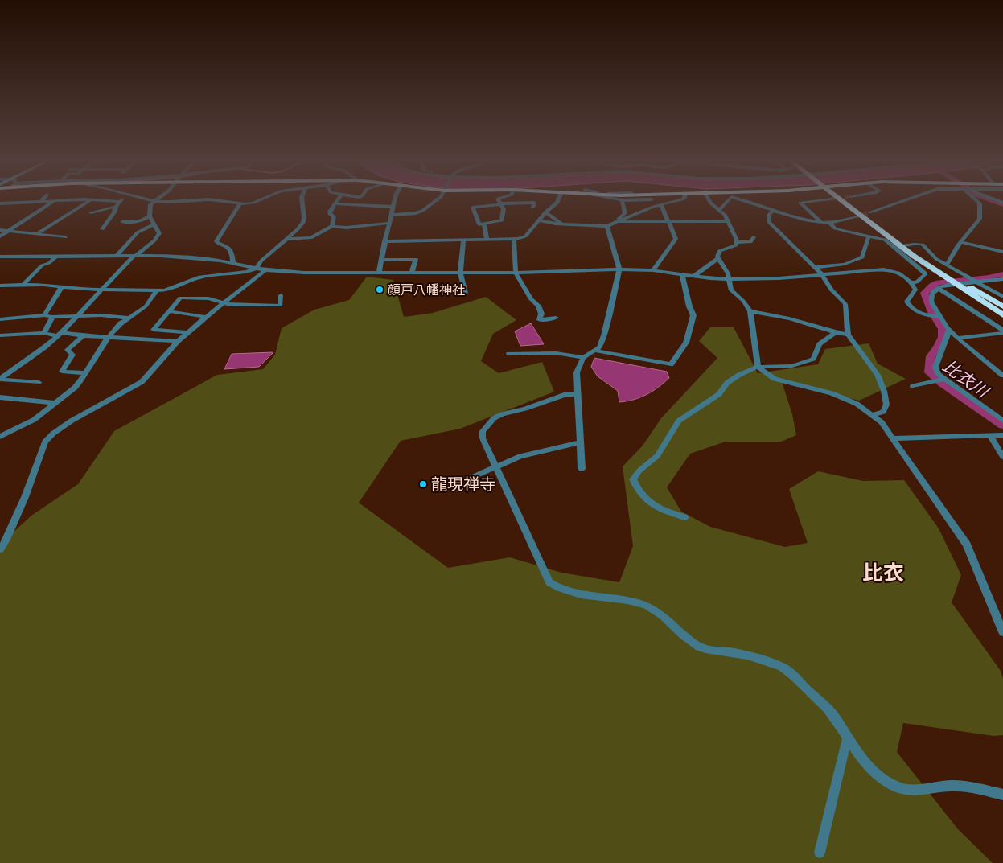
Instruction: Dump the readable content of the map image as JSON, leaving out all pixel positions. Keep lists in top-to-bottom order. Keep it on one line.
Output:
{"districts":["比衣"],"water":["比衣川"],"places":["顔戸八幡神社","龍現禅寺"]}
